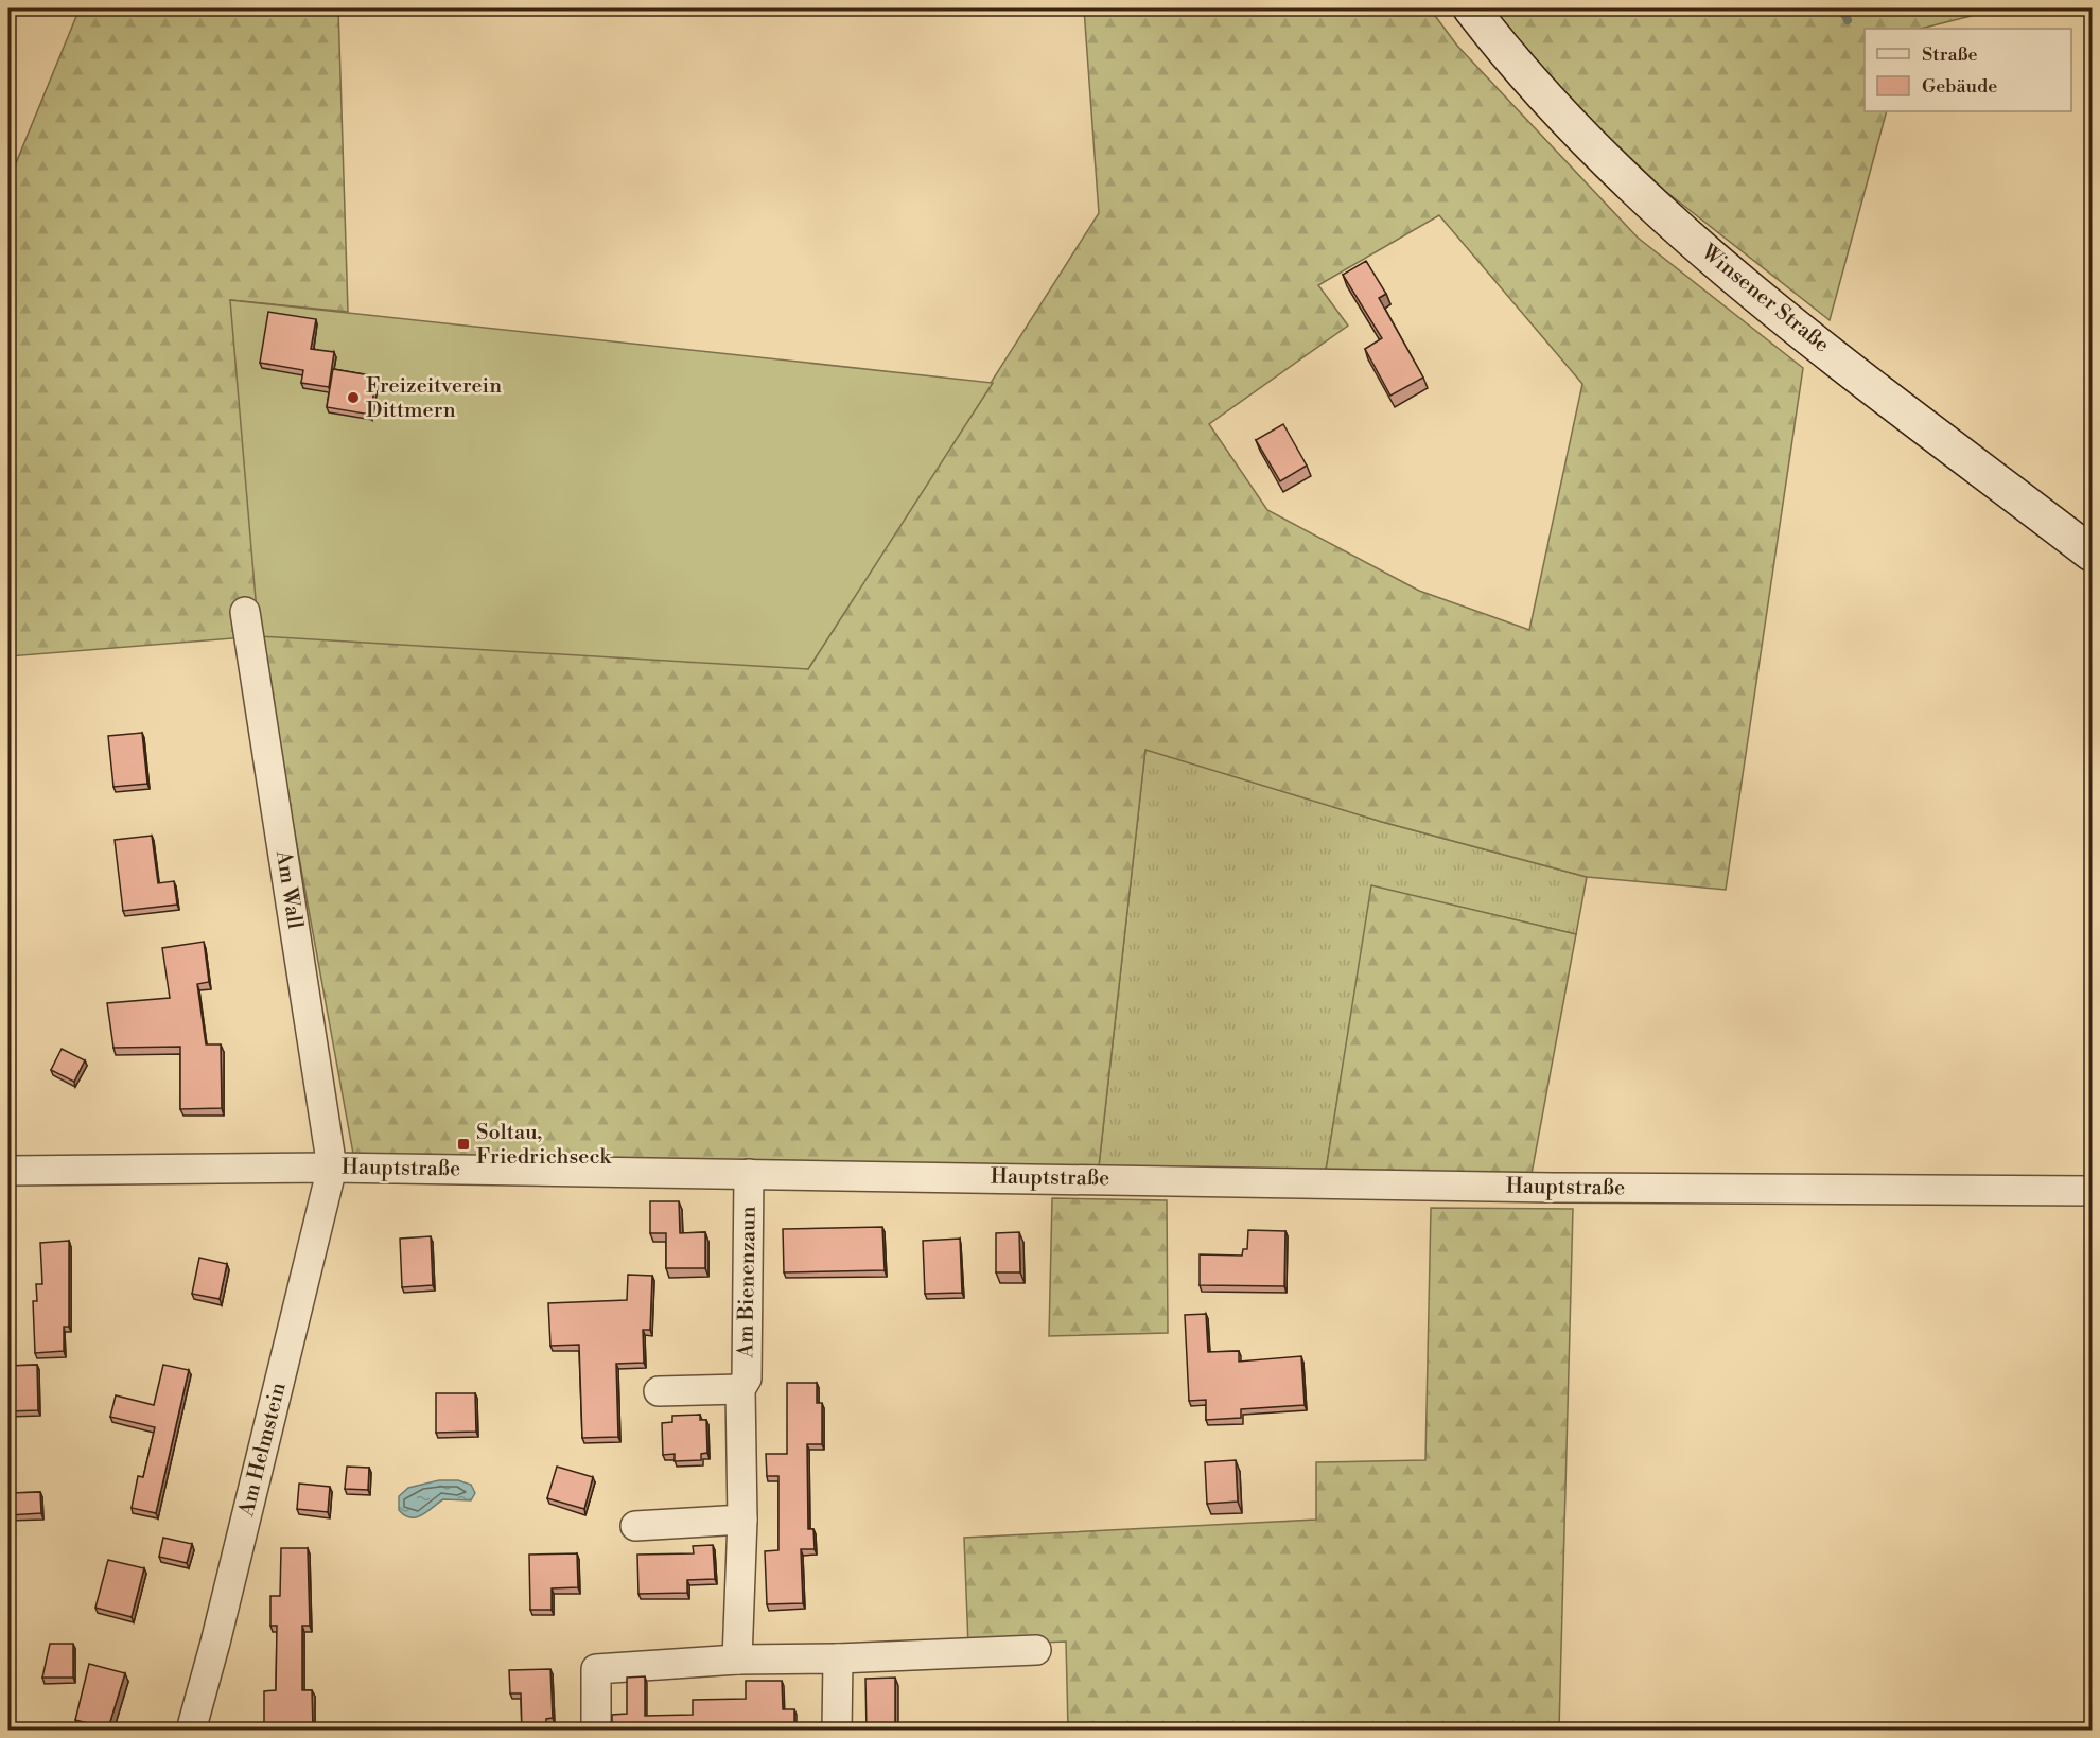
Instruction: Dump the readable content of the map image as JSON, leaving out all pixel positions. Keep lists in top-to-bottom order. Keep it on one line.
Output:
{"streets":{"main road":["Winsener Straße"],"street":["Am Wall","Hauptstraße","Am Bienenzaun","Am Helmstein"]},"crossings":[["Am Wall","Hauptstraße"],["Am Wall","Am Helmstein"],["Hauptstraße","Am Bienenzaun"],["Hauptstraße","Am Helmstein"]],"places":{"other":["Freizeitverein Dittmern"],"transit":["Soltau, Friedrichseck"]},"legend":["Straße","Gebäude"]}
